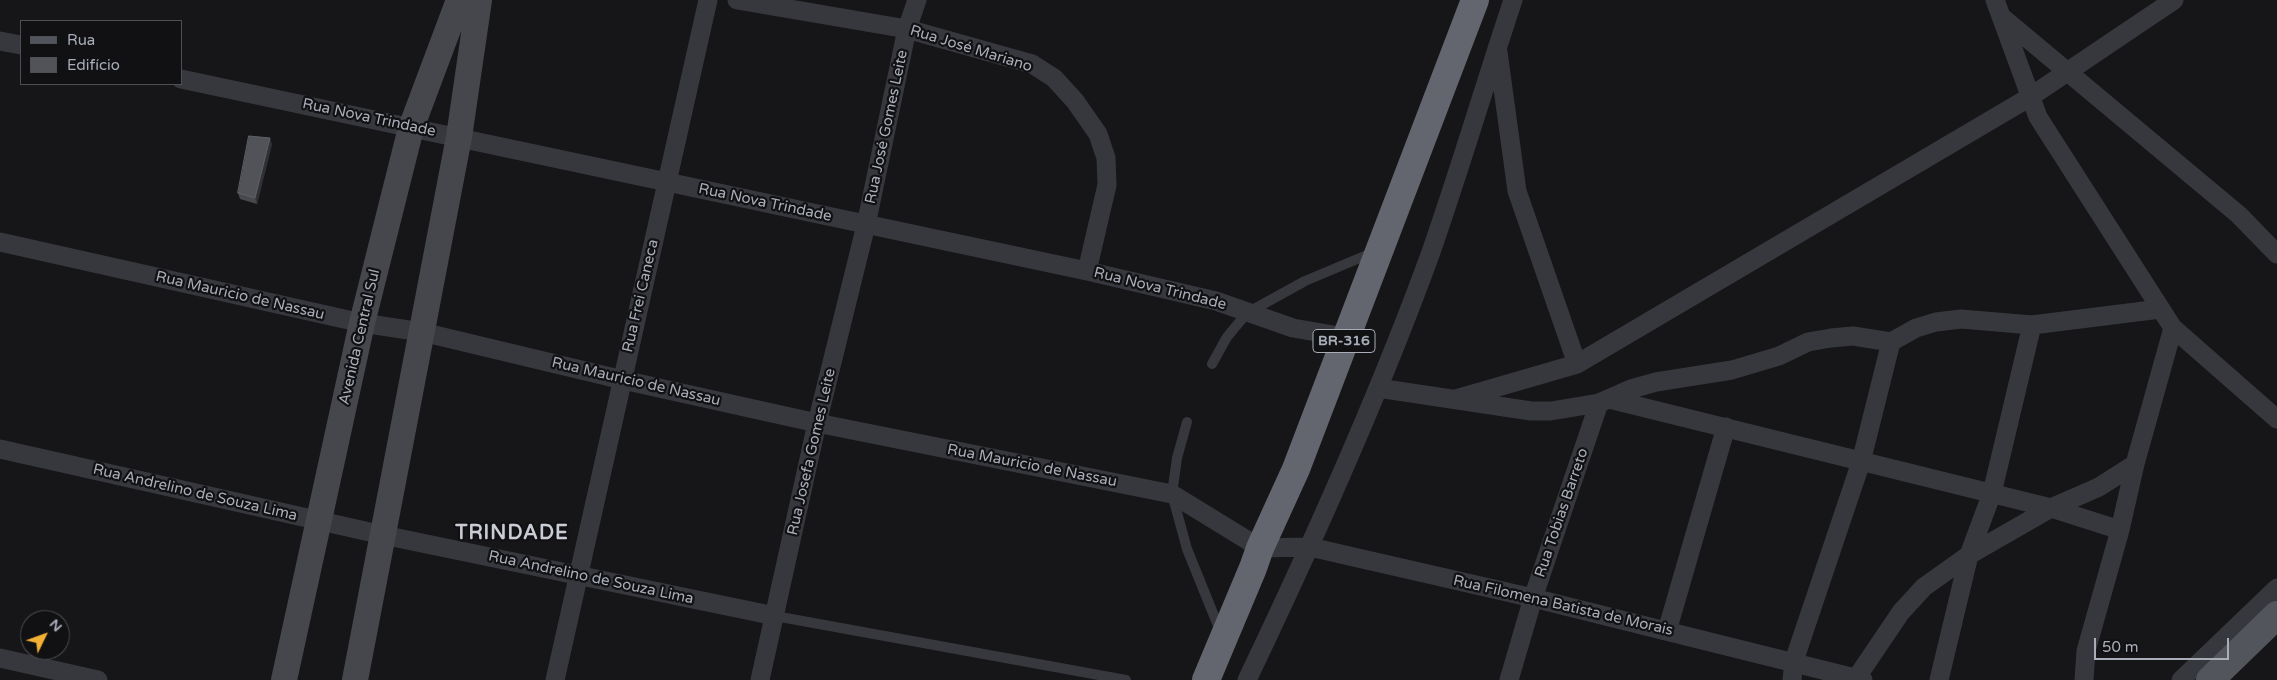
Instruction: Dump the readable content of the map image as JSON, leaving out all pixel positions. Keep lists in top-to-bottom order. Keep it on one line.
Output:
{"streets":{"highway":["BR-316"],"main road":["Avenida Central Sul"],"street":["Rua José Mariano","Rua Nova Trindade","Rua José Gomes Leite","Rua Mauricio de Nassau","Rua Frei Caneca","Rua Josefa Gomes Leite","Rua Andrelino de Souza Lima","Rua Tobias Barreto","Rua Filomena Batista de Morais"]},"crossings":[["Rua José Mariano","Rua Nova Trindade"],["Rua José Mariano","Rua José Gomes Leite"],["Rua Nova Trindade","Rua José Gomes Leite"],["Rua Nova Trindade","Rua Frei Caneca"],["Rua Nova Trindade","Avenida Central Sul"],["Rua Nova Trindade","BR-316"],["Rua Nova Trindade","Rua Josefa Gomes Leite"],["Rua José Gomes Leite","Rua Josefa Gomes Leite"],["Rua Mauricio de Nassau","Rua Frei Caneca"],["Rua Mauricio de Nassau","Avenida Central Sul"],["Rua Mauricio de Nassau","BR-316"],["Rua Mauricio de Nassau","Rua Josefa Gomes Leite"],["Rua Mauricio de Nassau","Rua Filomena Batista de Morais"],["Rua Frei Caneca","Rua Andrelino de Souza Lima"],["Avenida Central Sul","Rua Andrelino de Souza Lima"],["BR-316","Rua Filomena Batista de Morais"],["Rua Josefa Gomes Leite","Rua Andrelino de Souza Lima"],["Rua Tobias Barreto","Rua Filomena Batista de Morais"]],"districts":["TRINDADE"],"legend":["Rua","Edifício"],"scale_bar":"50 m","north":"top right"}
